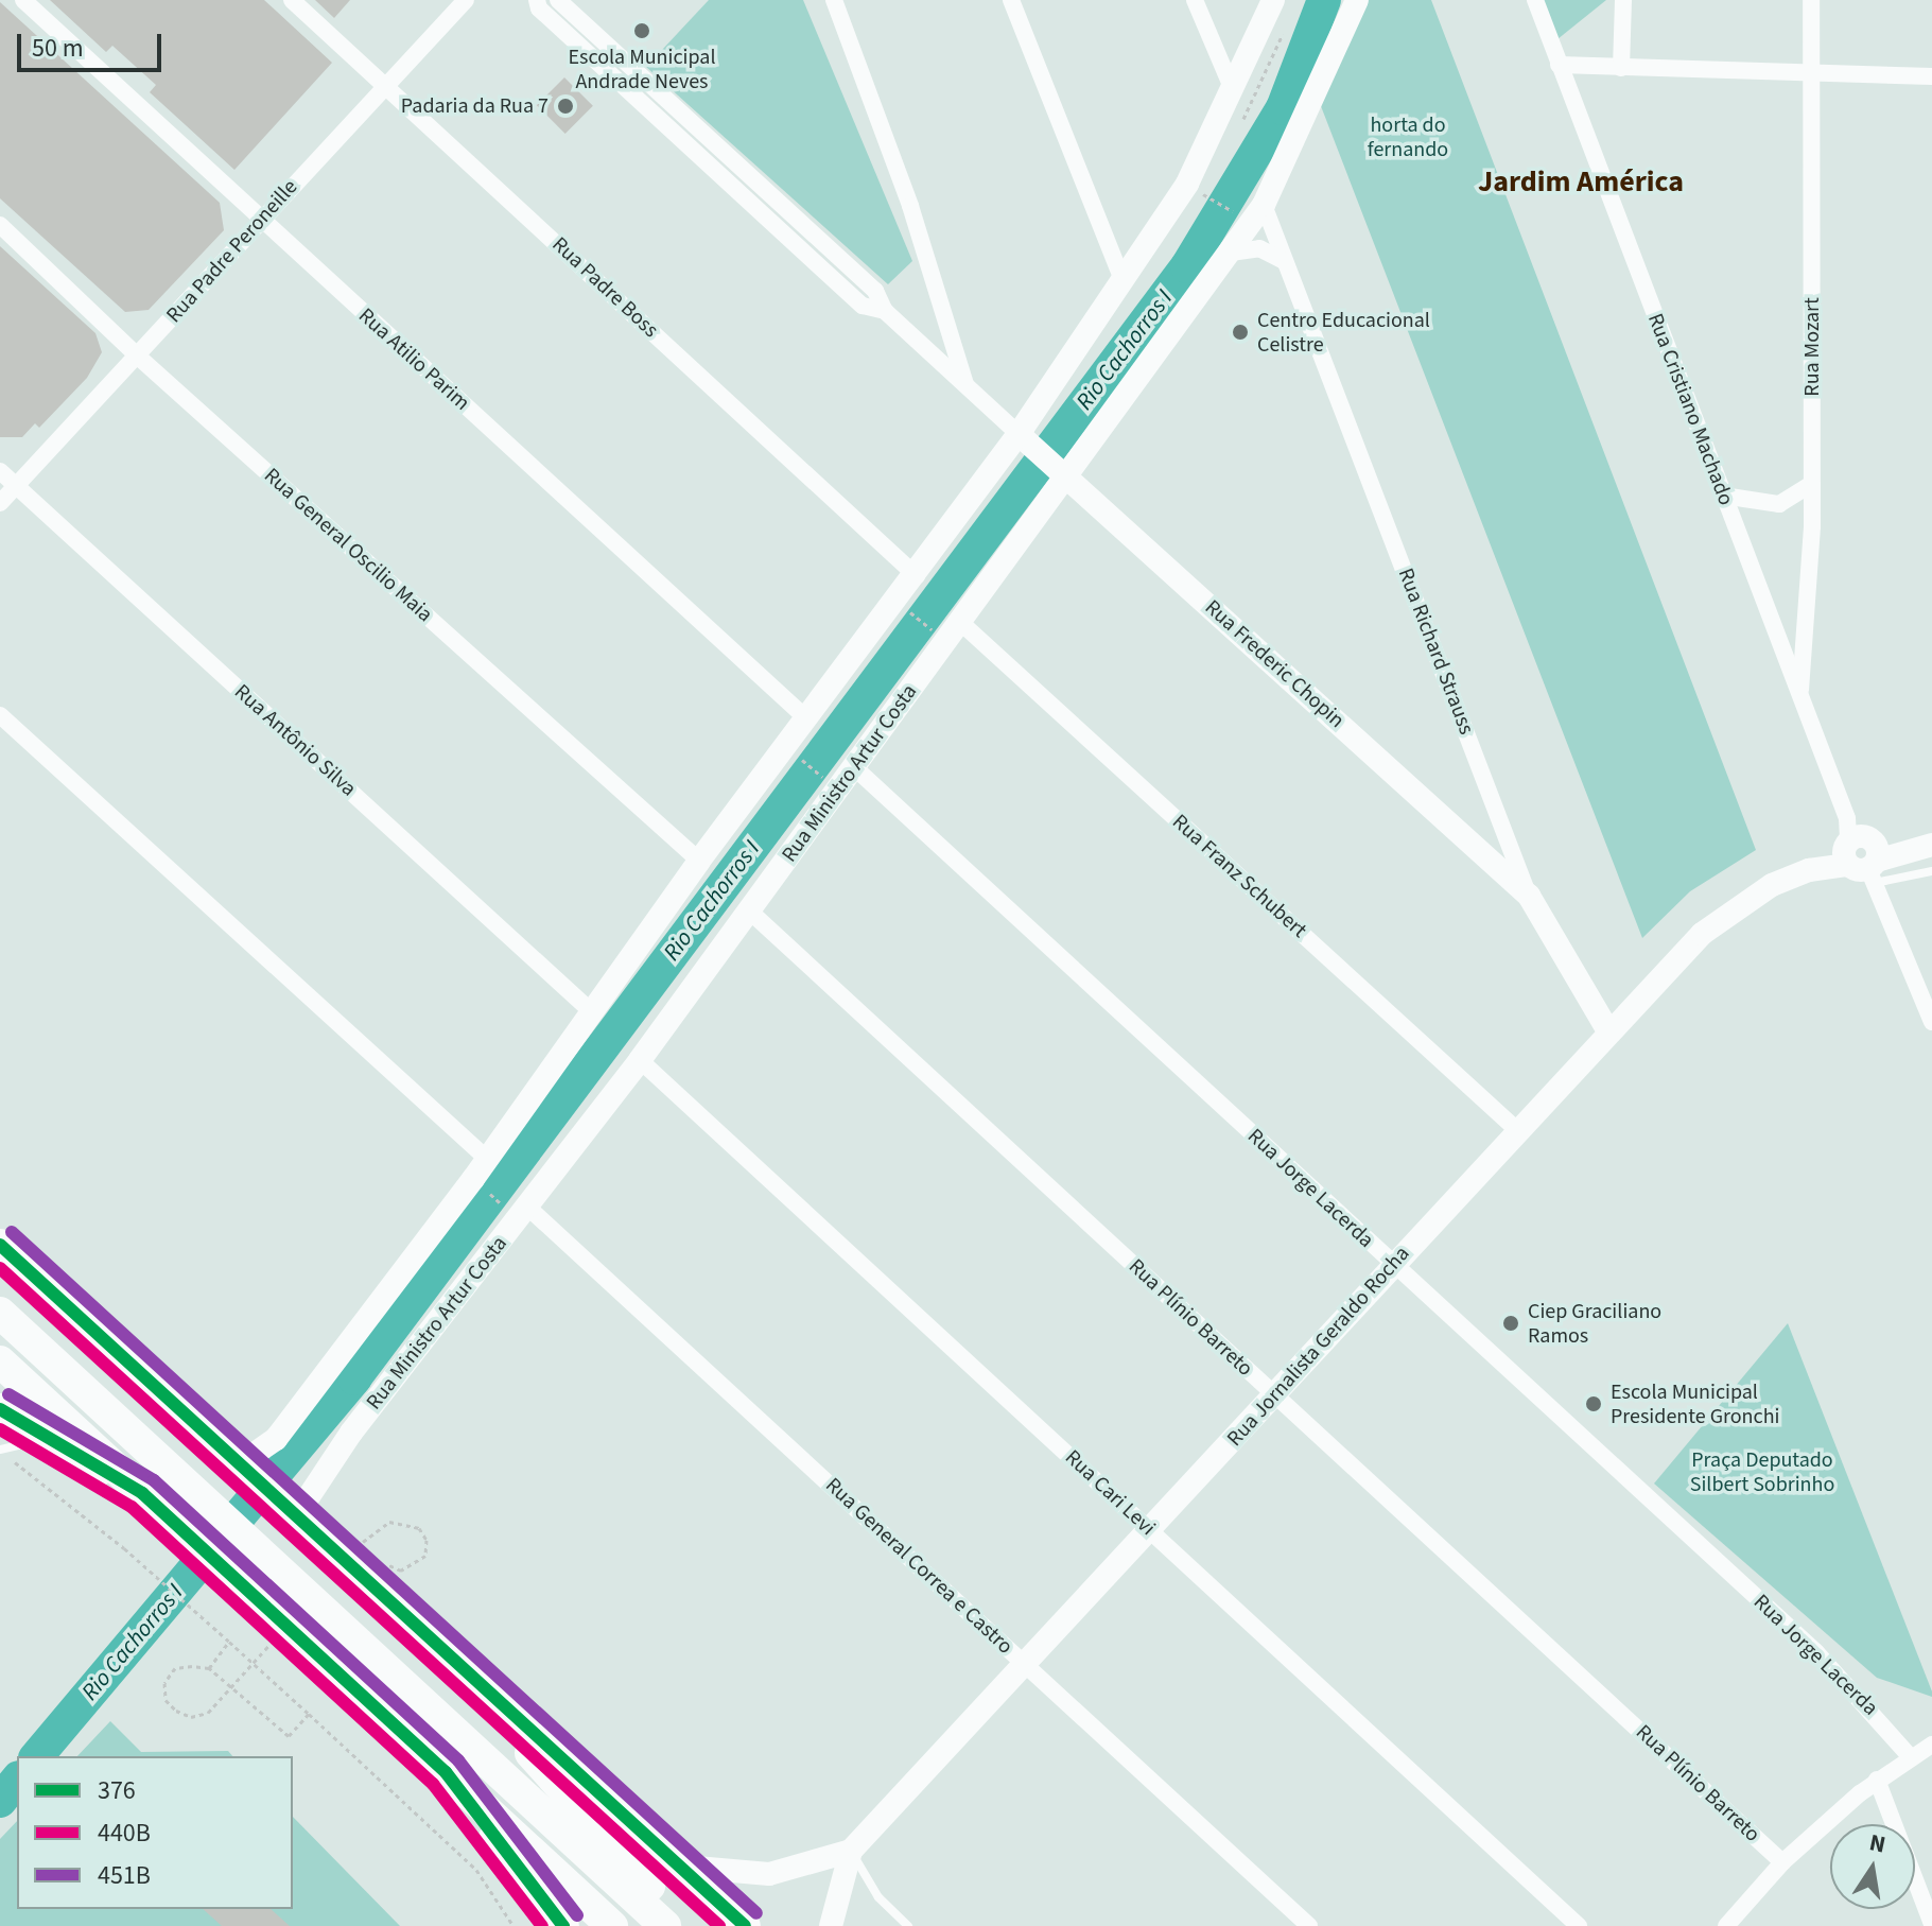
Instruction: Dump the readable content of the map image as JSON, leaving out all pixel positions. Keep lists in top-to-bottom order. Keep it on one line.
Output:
{"streets":{"street":["Rua Padre Peroneille","Rua Padre Boss","Rua Mozart","Rua Atilio Parim","Rua Cristiano Machado","Rua General Oscilio Maia","Rua Richard Strauss","Rua Frederic Chopin","Rua Antônio Silva","Rua Ministro Artur Costa","Rua Franz Schubert","Rua Jorge Lacerda","Rua Plínio Barreto","Rua Jornalista Geraldo Rocha","Rua Cari Levi","Rua General Correa e Castro"]},"crossings":[["Rua Padre Peroneille","Rua Padre Boss"],["Rua Padre Peroneille","Rua Atilio Parim"],["Rua Padre Peroneille","Rua General Oscilio Maia"],["Rua Padre Peroneille","Rua Antônio Silva"],["Rua Mozart","Rua Cristiano Machado"],["Rua Cristiano Machado","Rua Jornalista Geraldo Rocha"],["Rua Richard Strauss","Rua Frederic Chopin"],["Rua Richard Strauss","Rua Ministro Artur Costa"],["Rua Richard Strauss","Rua Jornalista Geraldo Rocha"],["Rua Frederic Chopin","Rua Ministro Artur Costa"],["Rua Ministro Artur Costa","Rua Franz Schubert"],["Rua Ministro Artur Costa","Rua Jorge Lacerda"],["Rua Ministro Artur Costa","Rua Plínio Barreto"],["Rua Ministro Artur Costa","Rua Cari Levi"],["Rua Ministro Artur Costa","Rua General Correa e Castro"],["Rua Franz Schubert","Rua Jornalista Geraldo Rocha"],["Rua Jorge Lacerda","Rua Jornalista Geraldo Rocha"],["Rua Plínio Barreto","Rua Jornalista Geraldo Rocha"],["Rua Jornalista Geraldo Rocha","Rua Cari Levi"],["Rua Jornalista Geraldo Rocha","Rua General Correa e Castro"]],"districts":["Jardim América"],"water":["Rio Cachorros I"],"parks":["horta do fernando","Praça Deputado Silbert Sobrinho"],"places":["Escola Municipal Andrade Neves","Padaria da Rua 7","Centro Educacional Celistre","Ciep Graciliano Ramos","Escola Municipal Presidente Gronchi"],"lines":["transit line 451B","transit line 376","transit line 440B"],"legend":["376","440B","451B"],"scale_bar":"50 m","north":"top"}
